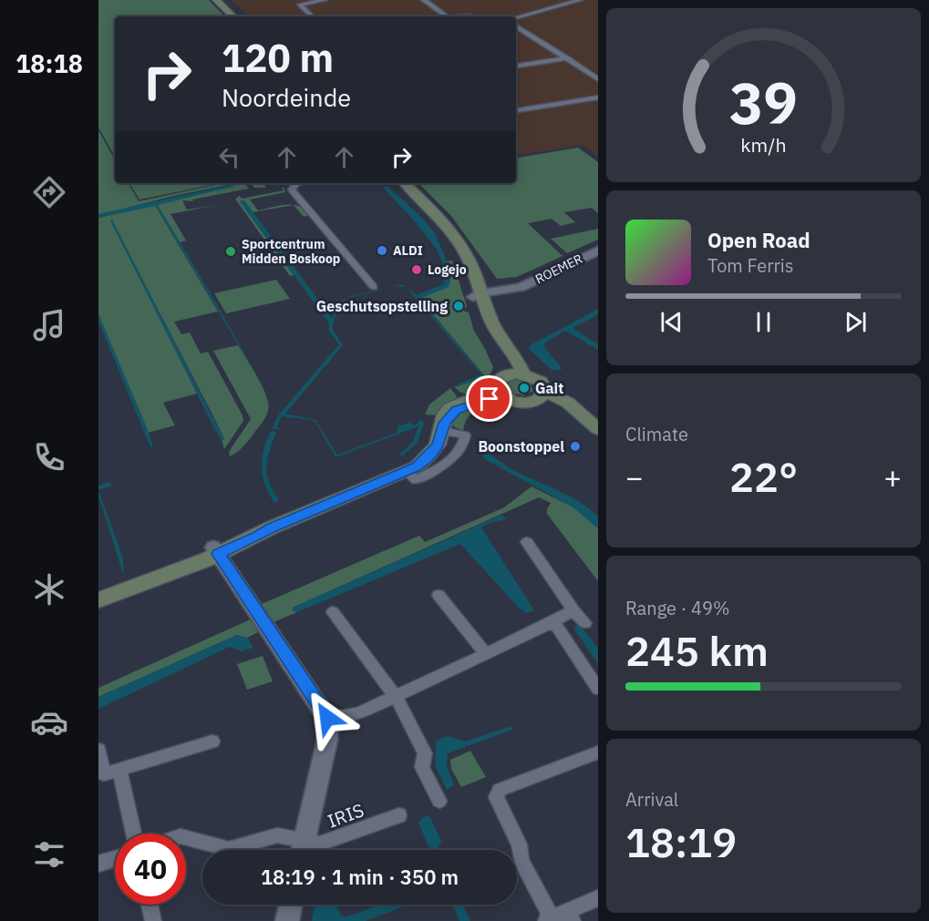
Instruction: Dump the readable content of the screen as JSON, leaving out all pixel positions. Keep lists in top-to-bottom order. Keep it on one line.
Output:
{"streets":{"street":["ROEMER","IRIS"]},"places":["ALDI","Sportcentrum Midden Boskoop","Logejo","Geschutsopstelling","Gait","Boonstoppel"],"page":{"tabs":"18:18","turn":["120 m","Noordeinde"],"song":["Open Road","Tom Ferris"],"tile":["Climate",["Range · 49%","245 km"],["Arrival","18:19"]],"heat":["−","22°","+"],"limit":"40","trip":"18:19 · 1 min · 350 m","gauge":["39","km/h"]}}
